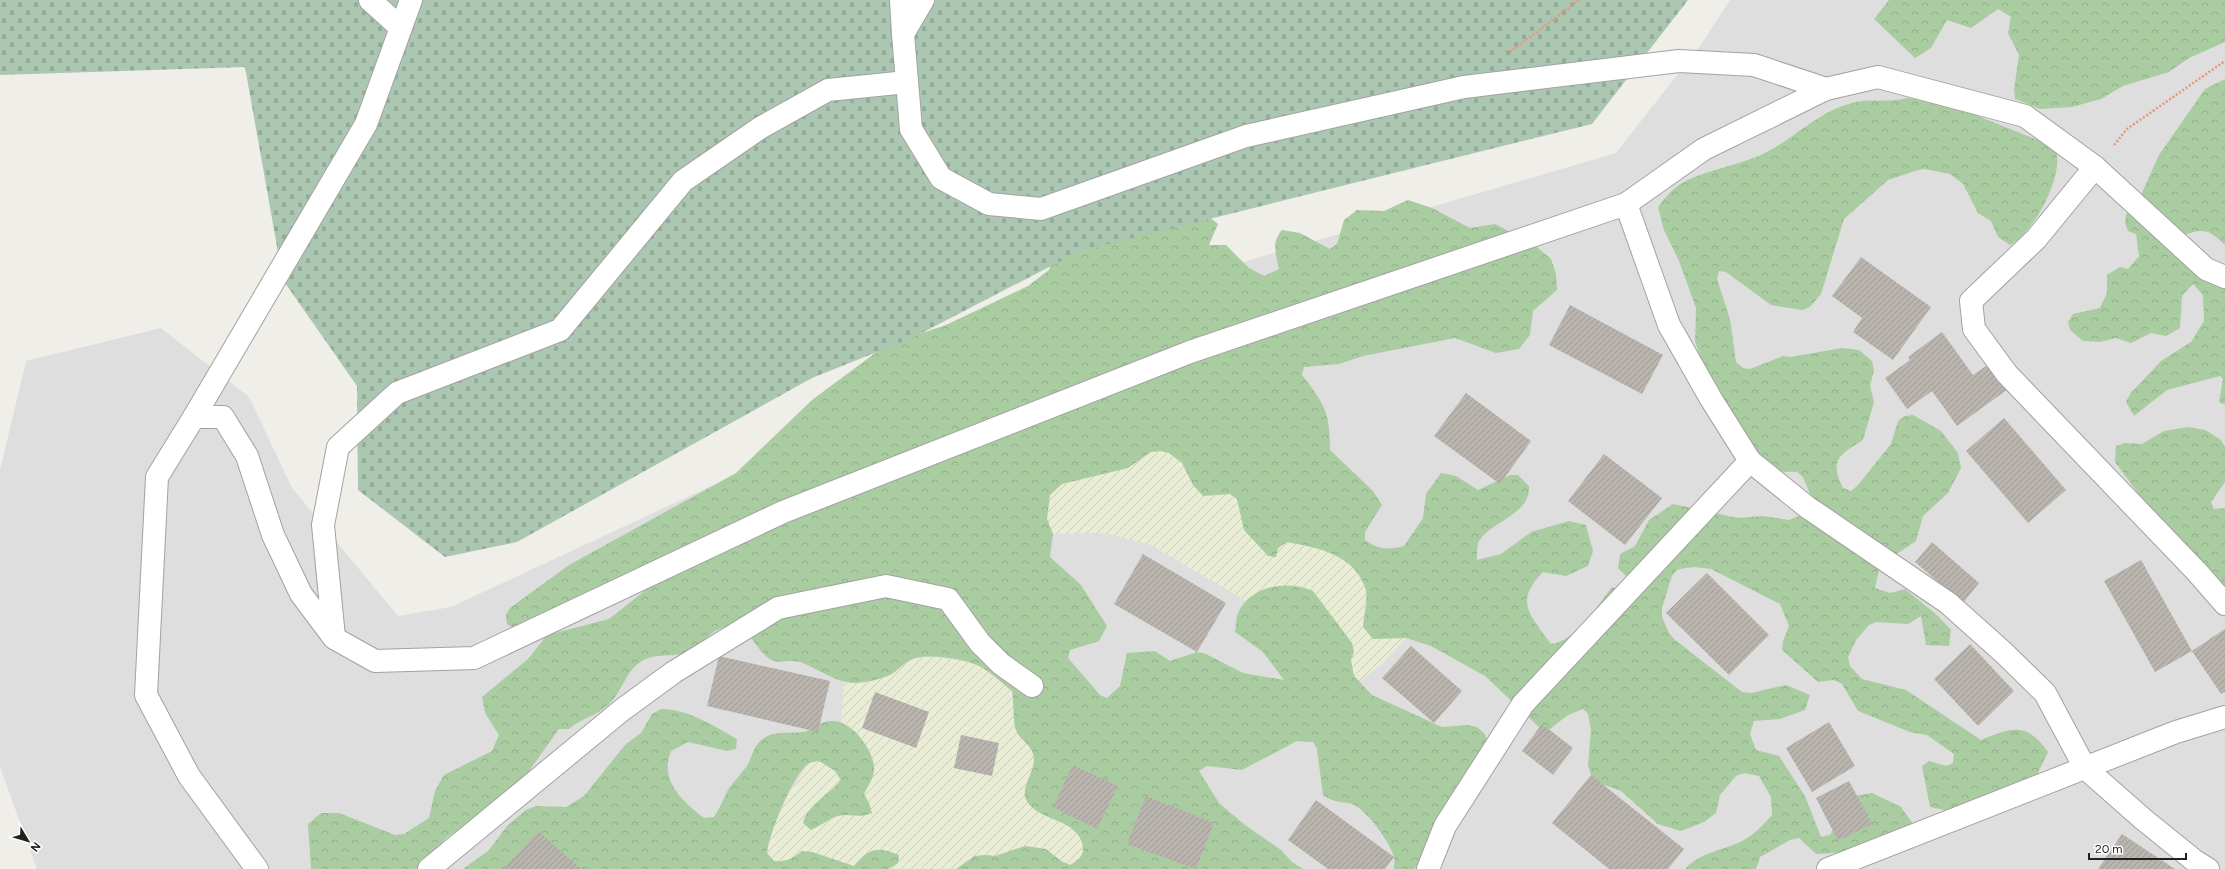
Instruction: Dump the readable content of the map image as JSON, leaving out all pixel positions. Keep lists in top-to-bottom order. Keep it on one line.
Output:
{"scale_bar":"20 m","north":"bottom right"}
